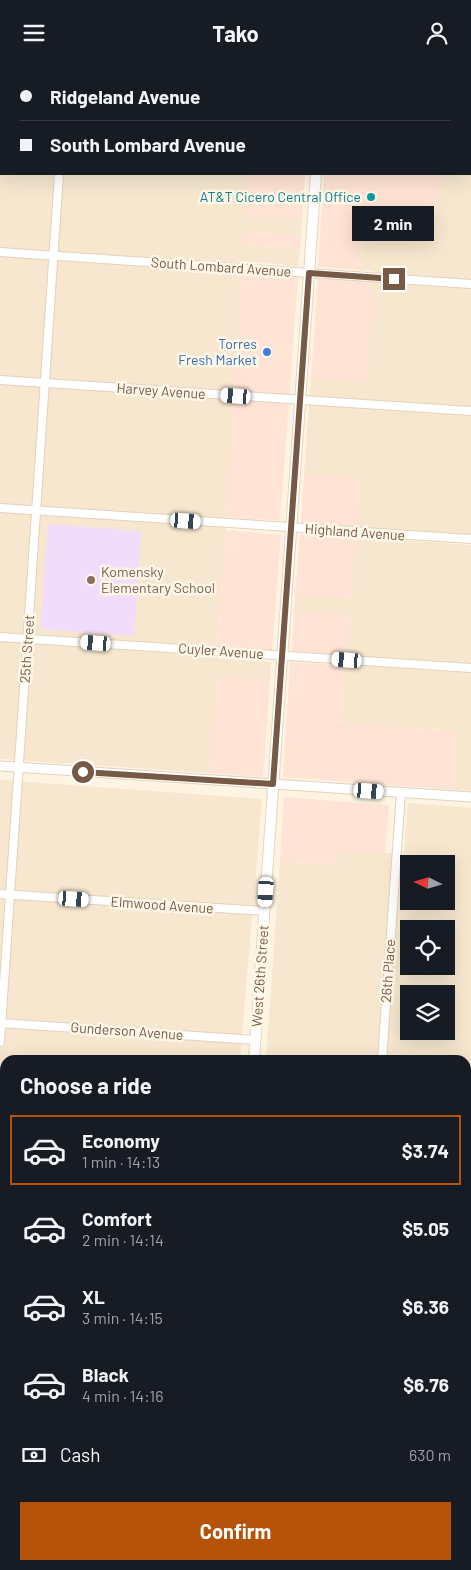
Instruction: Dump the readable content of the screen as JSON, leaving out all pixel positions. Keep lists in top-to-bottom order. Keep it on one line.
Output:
{"streets":{"main road":["West 26th Street"],"street":["South Lombard Avenue","Harvey Avenue","Highland Avenue","25th Street","Cuyler Avenue","Elmwood Avenue","26th Place","Gunderson Avenue"]},"crossings":[["South Lombard Avenue","25th Street"],["South Lombard Avenue","West 26th Street"],["Harvey Avenue","25th Street"],["Harvey Avenue","West 26th Street"],["Highland Avenue","25th Street"],["Highland Avenue","West 26th Street"],["25th Street","Cuyler Avenue"],["25th Street","Elmwood Avenue"],["25th Street","Gunderson Avenue"],["Cuyler Avenue","West 26th Street"],["Elmwood Avenue","West 26th Street"],["West 26th Street","Gunderson Avenue"]],"places":["AT&T Cicero Central Office","Torres Fresh Market","Komensky Elementary School"],"north":"left","page":{"header":"Tako","banner":["Ridgeland Avenue","South Lombard Avenue"],"bubble":"2 min","heading":"Choose a ride","list":[{"name":"Economy","note":"1 min · 14:13","value":"$3.74"},{"name":"Comfort","note":"2 min · 14:14","value":"$5.05"},{"name":"XL","note":"3 min · 14:15","value":"$6.36"},{"name":"Black","note":"4 min · 14:16","value":"$6.76"}],"pay":["Cash","630 m"],"buttons":"Confirm"}}
